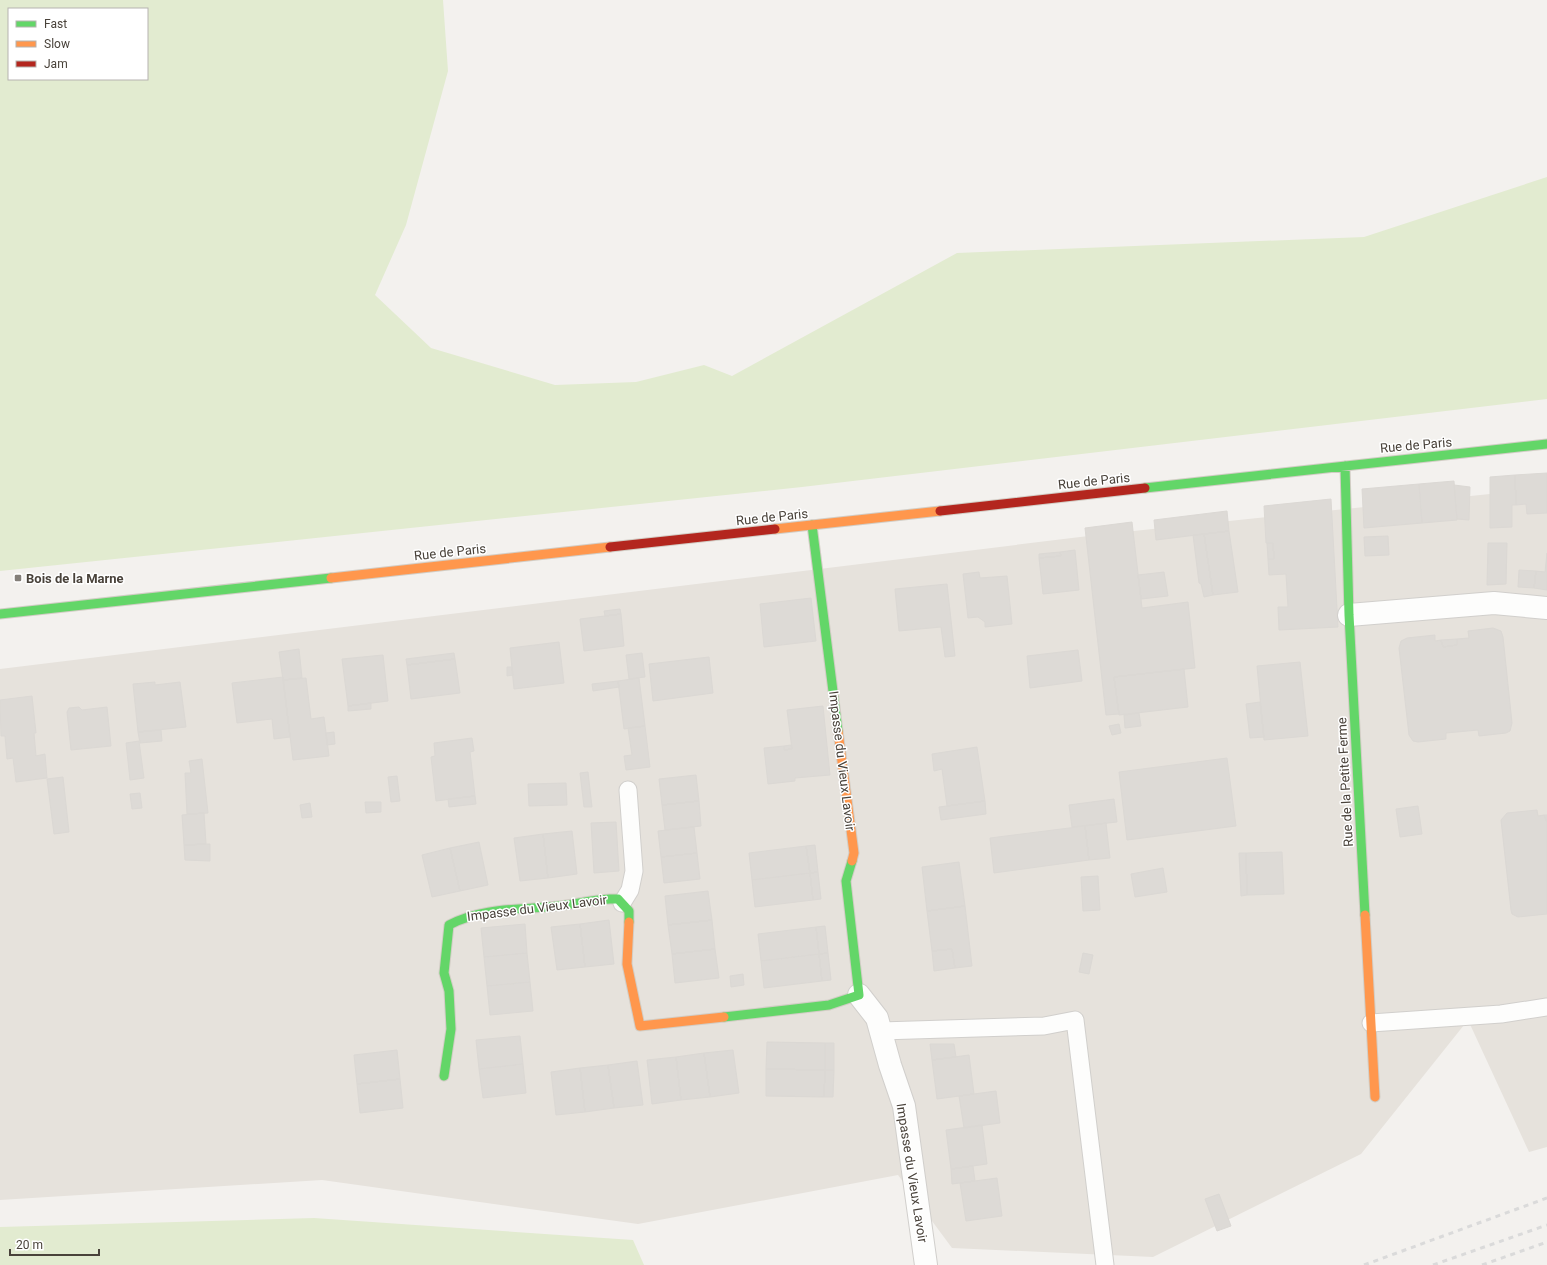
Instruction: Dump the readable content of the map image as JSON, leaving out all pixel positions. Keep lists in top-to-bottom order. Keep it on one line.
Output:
{"streets":{"street":["Rue de Paris","Impasse du Vieux Lavoir","Rue de la Petite Ferme"]},"crossings":[["Rue de Paris","Impasse du Vieux Lavoir"],["Rue de Paris","Rue de la Petite Ferme"]],"places":{"transit":["Bois de la Marne"]},"legend":["Fast","Slow","Jam"],"scale_bar":"20 m"}
